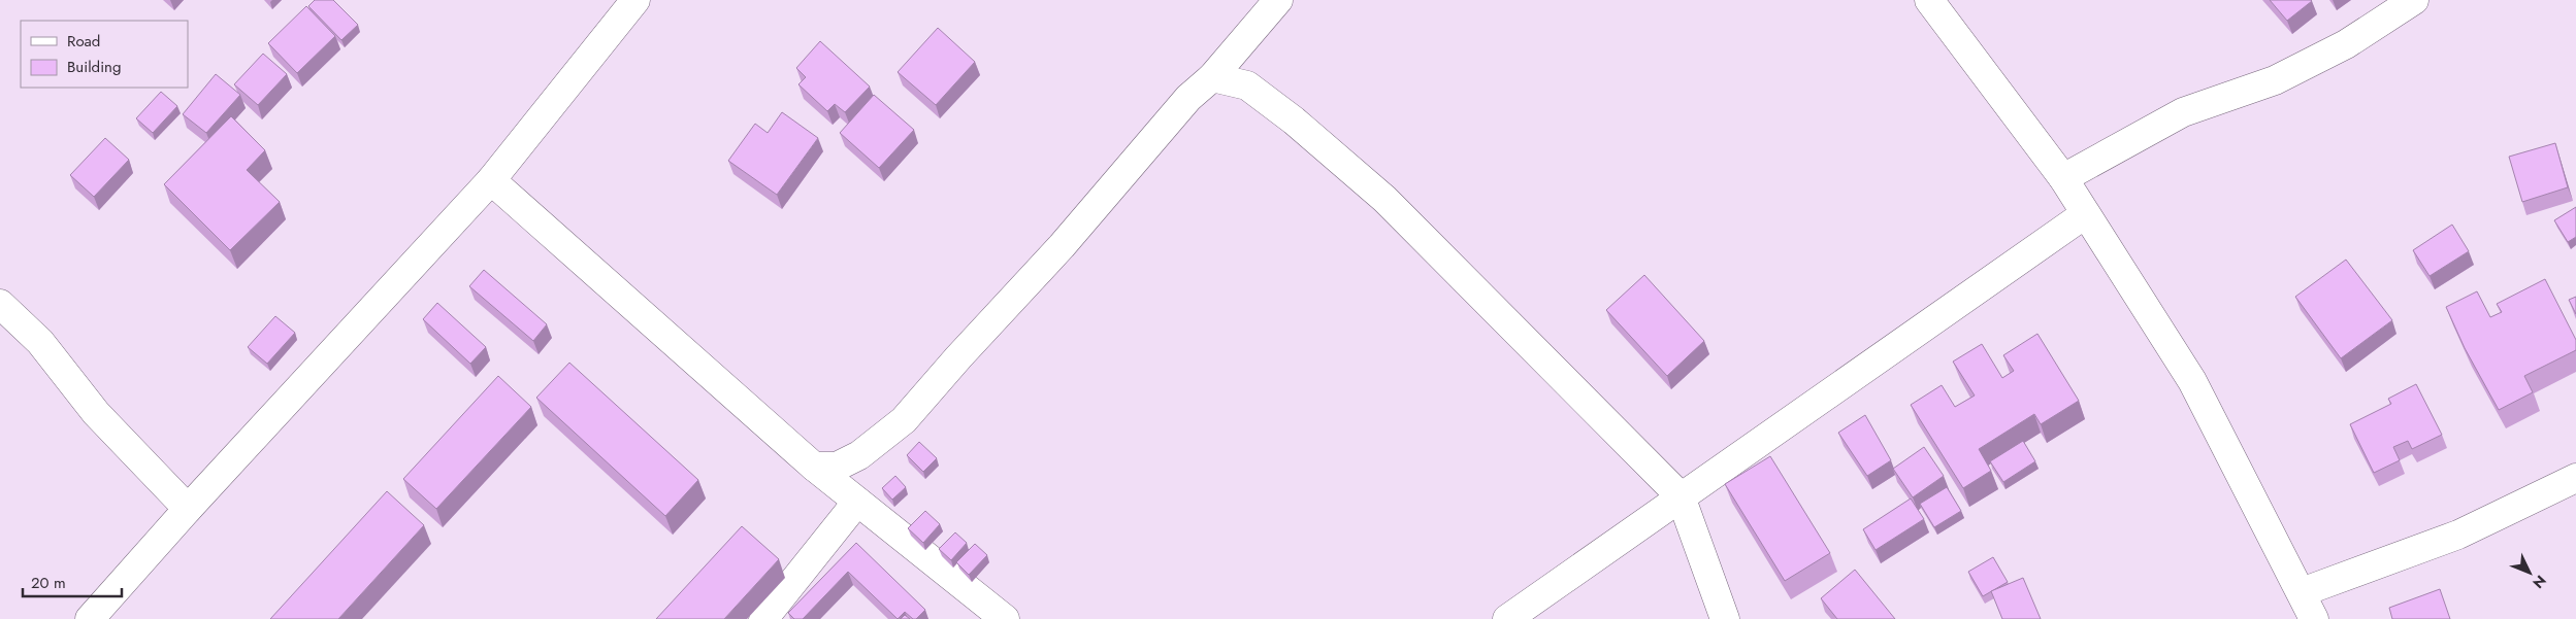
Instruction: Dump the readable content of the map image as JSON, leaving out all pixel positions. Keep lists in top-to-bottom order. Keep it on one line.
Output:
{"legend":["Road","Building"],"scale_bar":"20 m","north":"bottom right"}
